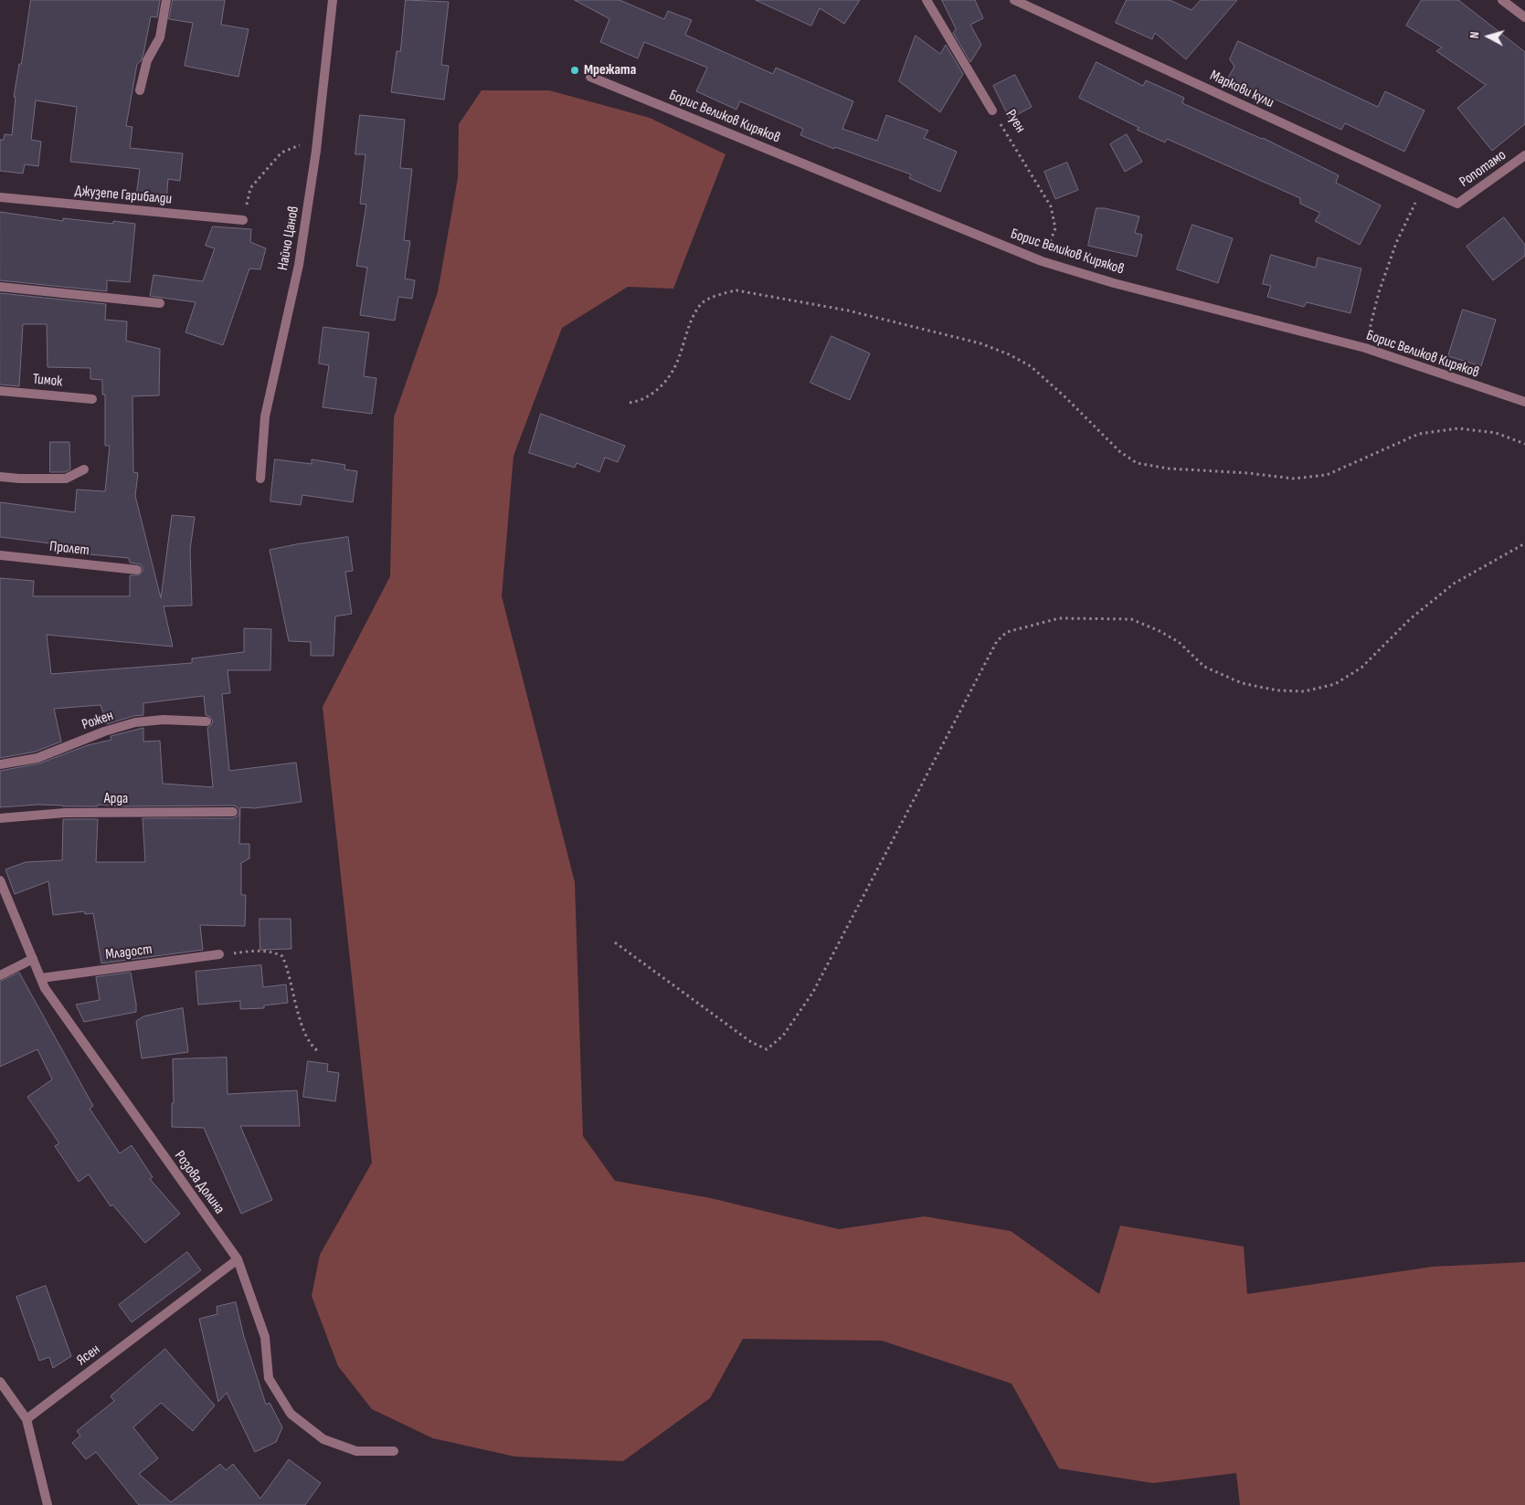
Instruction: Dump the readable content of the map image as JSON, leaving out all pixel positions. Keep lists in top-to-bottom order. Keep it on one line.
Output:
{"streets":{"street":["Маркови кули","Борис Великов Киряков","Руен","Ропотамо","Джузепе Гарибалди","Найчо Цанов","Тимок","Пролет","Рожен","Арда","Младост","Розова Долина","Ясен"]},"crossings":[["Маркови кули","Ропотамо"],["Борис Великов Киряков","Руен"],["Младост","Розова Долина"],["Розова Долина","Ясен"]],"places":["Мрежата"],"north":"left"}
